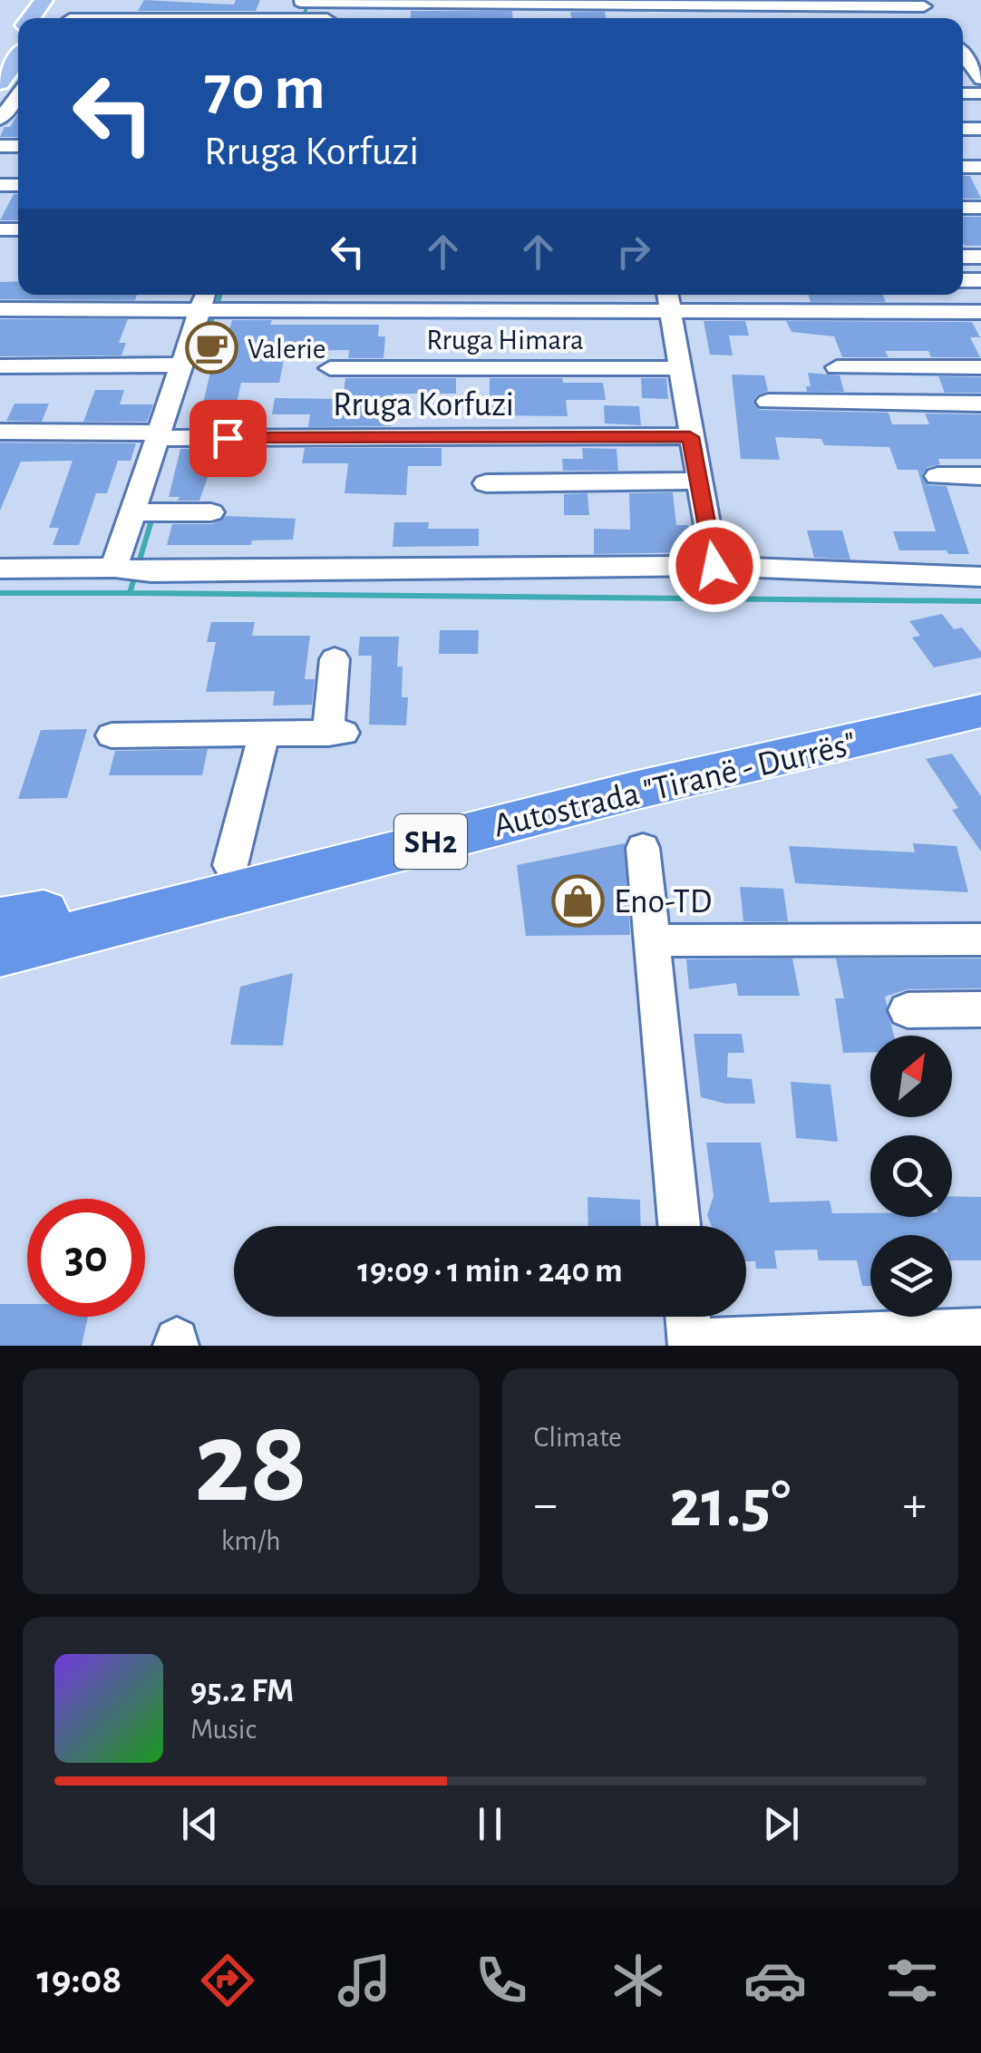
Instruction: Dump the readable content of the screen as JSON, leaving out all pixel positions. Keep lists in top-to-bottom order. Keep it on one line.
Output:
{"streets":{"highway":["Autostrada \"Tiranë - Durrës\"","SH2"],"street":["Rruga Himara","Rruga Korfuzi"]},"places":{"cafe":["Valerie"],"shop":["Eno-TD"]},"north":"top right","page":{"turn":["70 m","Rruga Korfuzi"],"limit":"30","trip":"19:09 · 1 min · 240 m","tile":[["28","km/h"],"Climate"],"heat":["−","21.5°","+"],"song":["95.2 FM","Music"],"tabs":"19:08"}}
